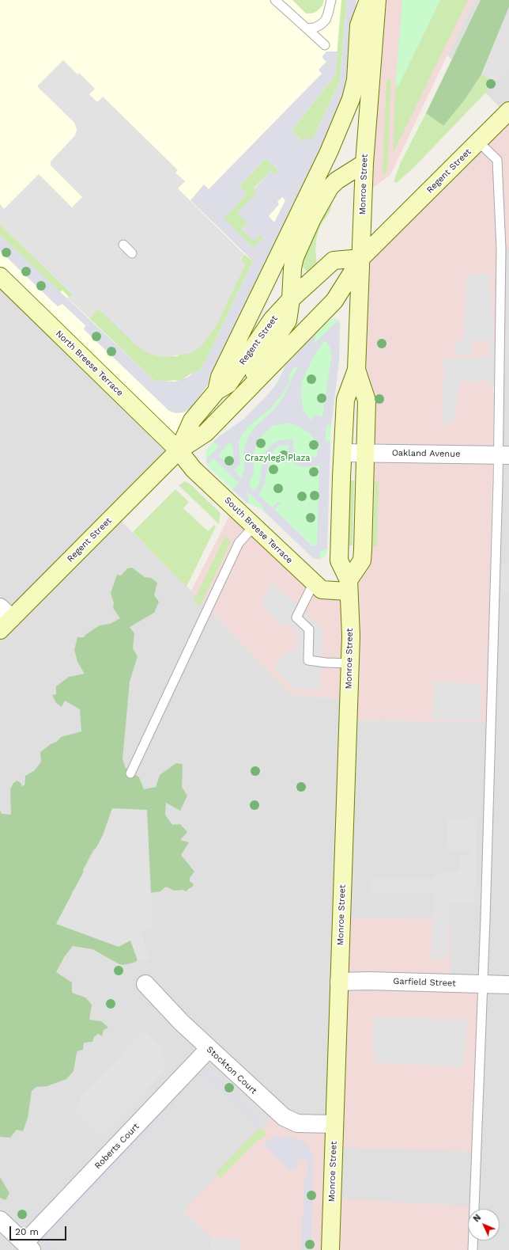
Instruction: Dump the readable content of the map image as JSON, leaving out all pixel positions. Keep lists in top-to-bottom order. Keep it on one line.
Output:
{"streets":{"main road":["Regent Street","Monroe Street","North Breese Terrace","South Breese Terrace"],"street":["Oakland Avenue","Garfield Street","Stockton Court","Roberts Court"]},"crossings":[["Regent Street","Monroe Street"],["Regent Street","North Breese Terrace"],["Regent Street","South Breese Terrace"],["Monroe Street","Oakland Avenue"],["Monroe Street","South Breese Terrace"],["Monroe Street","Garfield Street"],["Monroe Street","Stockton Court"],["North Breese Terrace","South Breese Terrace"],["Stockton Court","Roberts Court"]],"parks":["Crazylegs Plaza"],"scale_bar":"20 m","north":"top left"}
